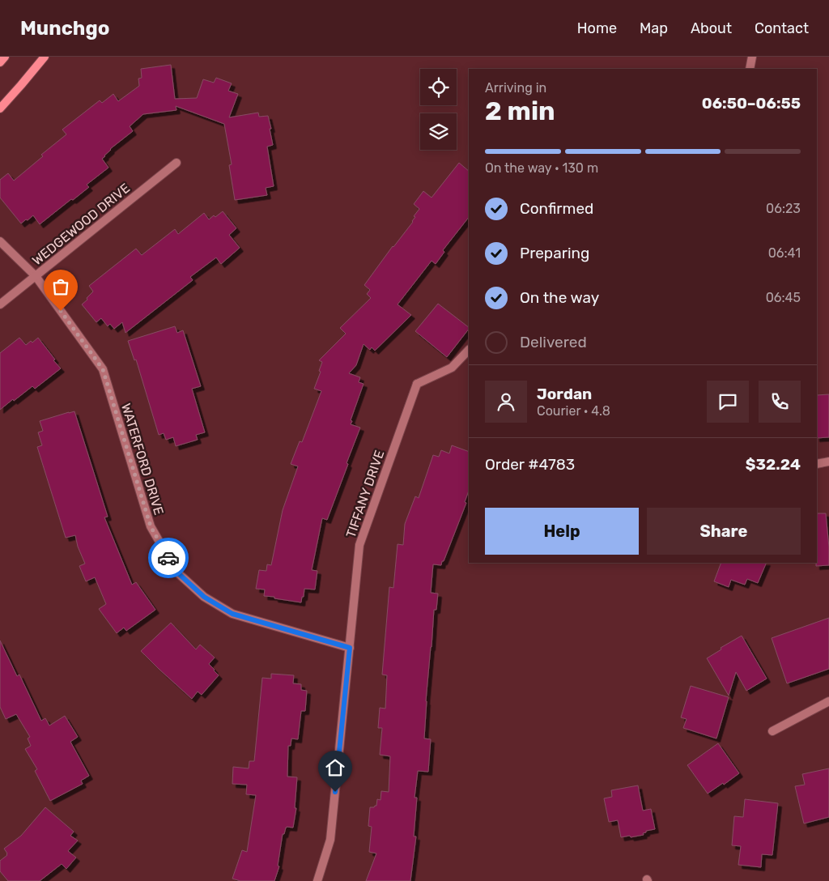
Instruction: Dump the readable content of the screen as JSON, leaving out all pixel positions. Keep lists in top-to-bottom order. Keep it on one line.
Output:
{"streets":{"street":["WEDGEWOOD DRIVE","WATERFORD DRIVE","TIFFANY DRIVE"]},"crossings":[["WEDGEWOOD DRIVE","WATERFORD DRIVE"],["WATERFORD DRIVE","TIFFANY DRIVE"]],"page":{"header":"Munchgo","nav":["Home","Map","About","Contact"],"heading":["2 min","Arriving in","06:50–06:55"],"panel":["Jordan","Courier · 4.8","Order #4783","$32.24"],"bar":"On the way · 130 m","list":[["Confirmed","06:23"],["Preparing","06:41"],["On the way","06:45"],"Delivered"],"buttons":["Help","Share"]}}
